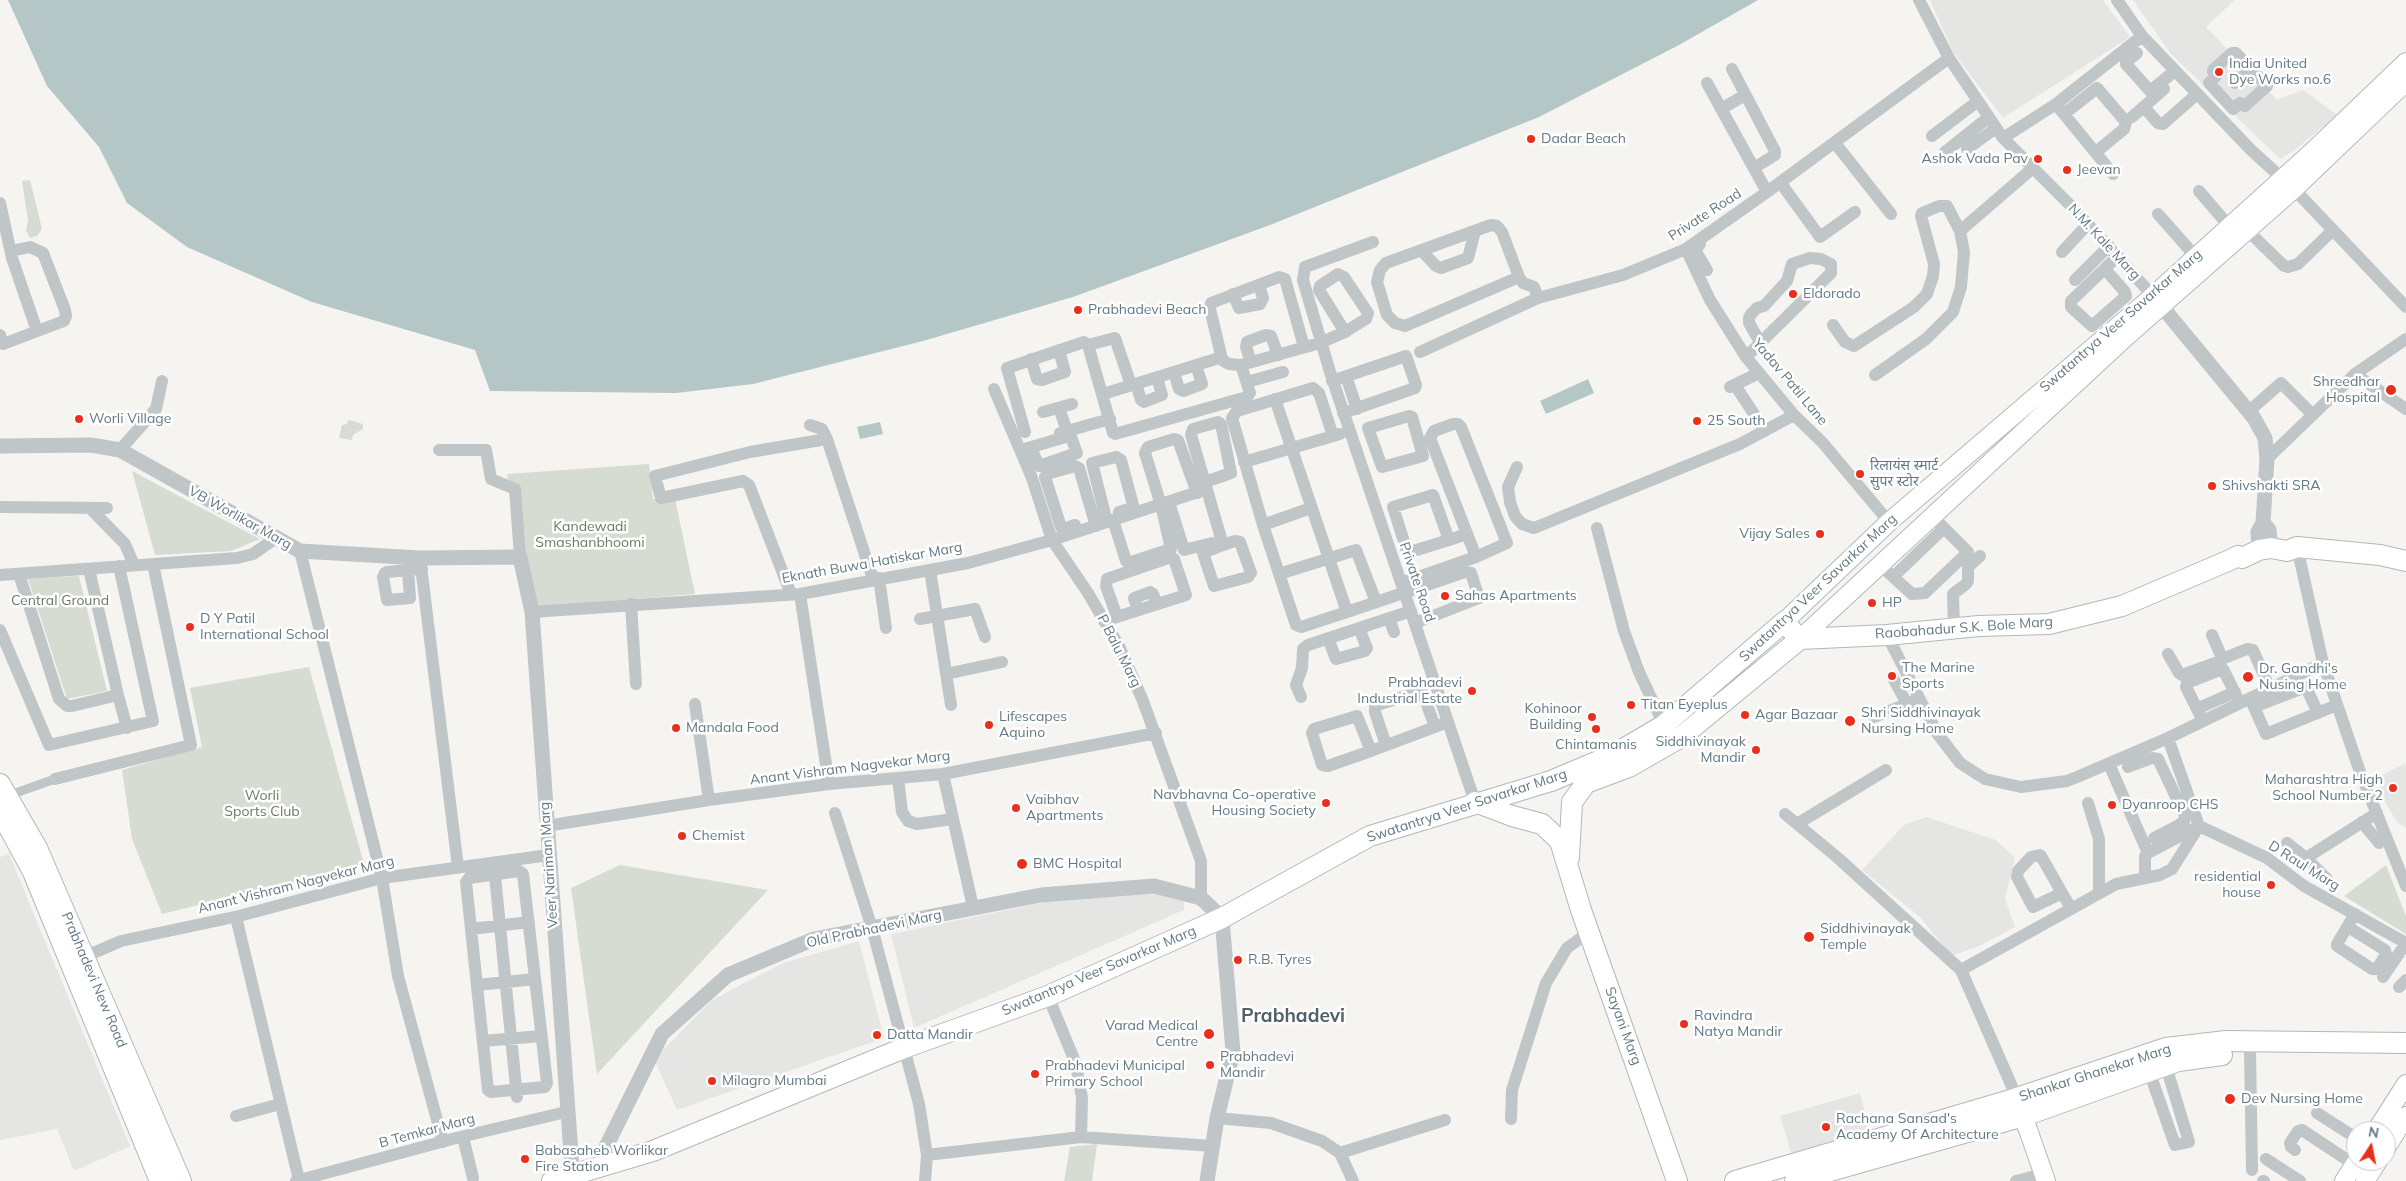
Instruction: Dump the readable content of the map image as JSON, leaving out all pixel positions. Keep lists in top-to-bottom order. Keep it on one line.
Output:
{"streets":{"main road":["Swatantrya Veer Savarkar Marg","Raobahadur S.K. Bole Marg","Prabhadevi New Road","Sayani Marg","Shankar Ghanekar Marg"],"street":["Private Road","N.M. Kale Marg","Yadav Patil Lane","VB Worlikar Marg","Eknath Buwa Hatiskar Marg","P Balu Marg","Anant Vishram Nagvekar Marg","Veer Nariman Marg","D Raul Marg","Old Prabhadevi Marg","B Temkar Marg"]},"crossings":[["Private Road","N.M. Kale Marg"],["Private Road","Swatantrya Veer Savarkar Marg"],["Private Road","Yadav Patil Lane"],["N.M. Kale Marg","Swatantrya Veer Savarkar Marg"],["N.M. Kale Marg","Raobahadur S.K. Bole Marg"],["Swatantrya Veer Savarkar Marg","Yadav Patil Lane"],["Swatantrya Veer Savarkar Marg","Raobahadur S.K. Bole Marg"],["Swatantrya Veer Savarkar Marg","Veer Nariman Marg"],["Swatantrya Veer Savarkar Marg","Old Prabhadevi Marg"],["Swatantrya Veer Savarkar Marg","Sayani Marg"],["VB Worlikar Marg","Veer Nariman Marg"],["Eknath Buwa Hatiskar Marg","P Balu Marg"],["Eknath Buwa Hatiskar Marg","Veer Nariman Marg"],["P Balu Marg","Anant Vishram Nagvekar Marg"],["P Balu Marg","Old Prabhadevi Marg"],["Anant Vishram Nagvekar Marg","Veer Nariman Marg"],["Anant Vishram Nagvekar Marg","Prabhadevi New Road"],["Veer Nariman Marg","B Temkar Marg"]],"districts":["Prabhadevi"],"parks":["Kandewadi Smashanbhoomi","Central Ground","Worli Sports Club"],"places":["India United Dye Works no.6","Dadar Beach","Ashok Vada Pav","Jeevan","Eldorado","Prabhadevi Beach","Shreedhar Hospital","Worli Village","25 South","रिलायंस स्मार्ट सुपर स्टोर","Shivshakti SRA","Vijay Sales","Sahas Apartments","HP","D Y Patil International School","The Marine Sports","Dr. Gandhi's Nusing Home","Prabhadevi Industrial Estate","Titan Eyeplus","Agar Bazaar","Kohinoor Building","Shri Siddhivinayak Nursing Home","Lifescapes Aquino","Mandala Food","Chintamanis","Siddhivinayak Mandir","Maharashtra High School Number 2","Navbhavna Co-operative Housing Society","Dyanroop CHS","Vaibhav Apartments","Chemist","BMC Hospital","residential house","Siddhivinayak Temple","R.B. Tyres","Ravindra Natya Mandir","Varad Medical Centre","Datta Mandir","Prabhadevi Mandir","Prabhadevi Municipal Primary School","Milagro Mumbai","Dev Nursing Home","Rachana Sansad's Academy Of Architecture","Babasaheb Worlikar Fire Station"],"north":"top"}
